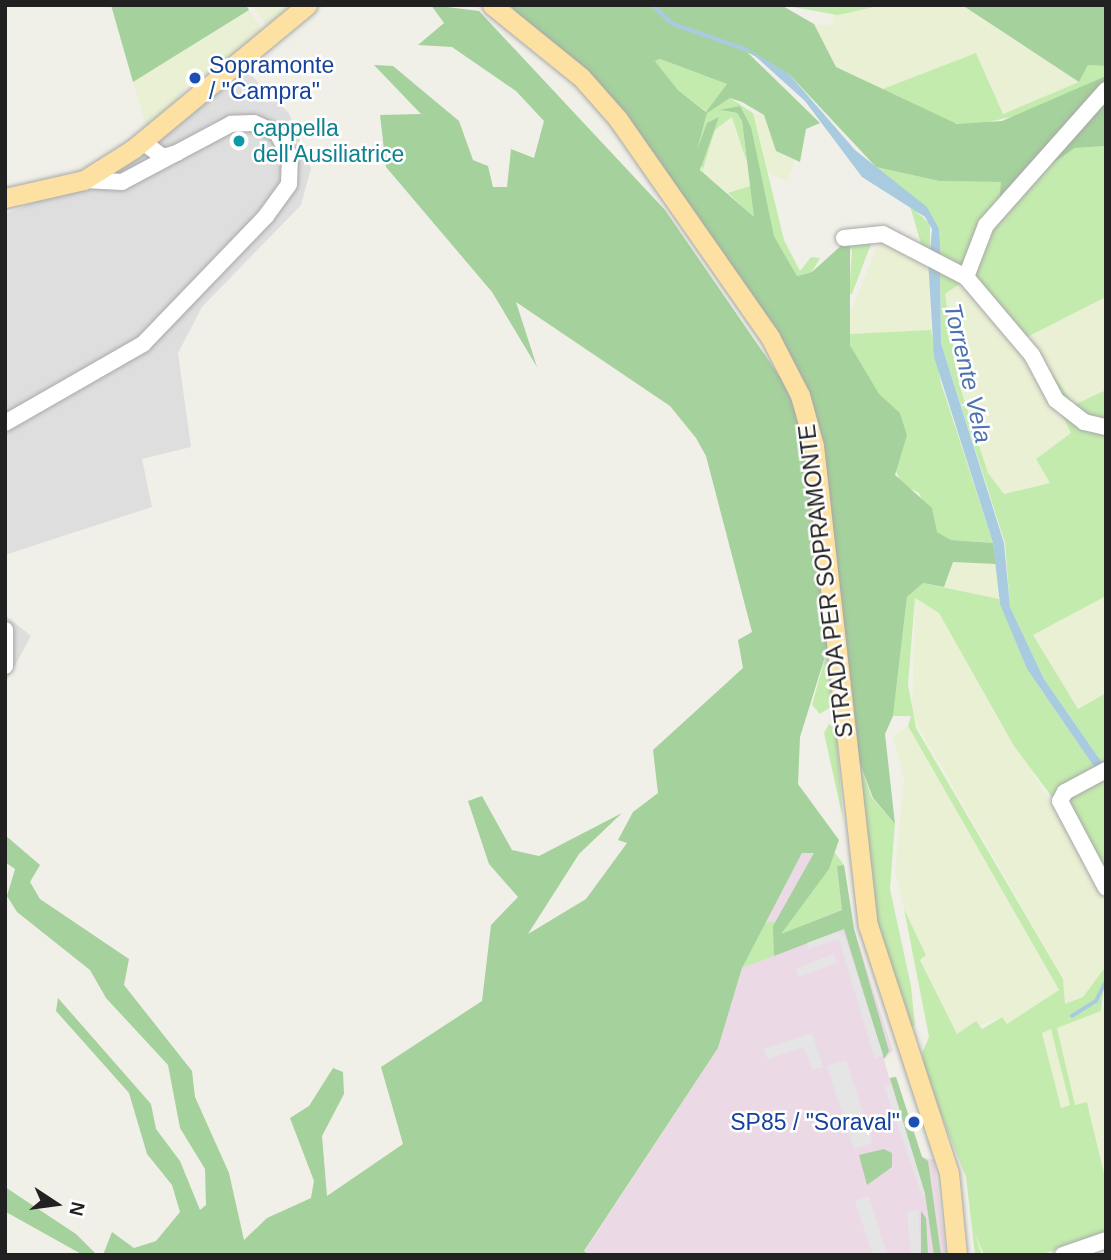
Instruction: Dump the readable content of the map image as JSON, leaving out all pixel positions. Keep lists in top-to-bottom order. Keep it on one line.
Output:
{"streets":{"main road":["STRADA PER SOPRAMONTE"]},"water":["Torrente Vela"],"places":["Sopramonte / \"Campra\"","cappella dell'Ausiliatrice","SP85 / \"Soraval\""],"north":"right"}
